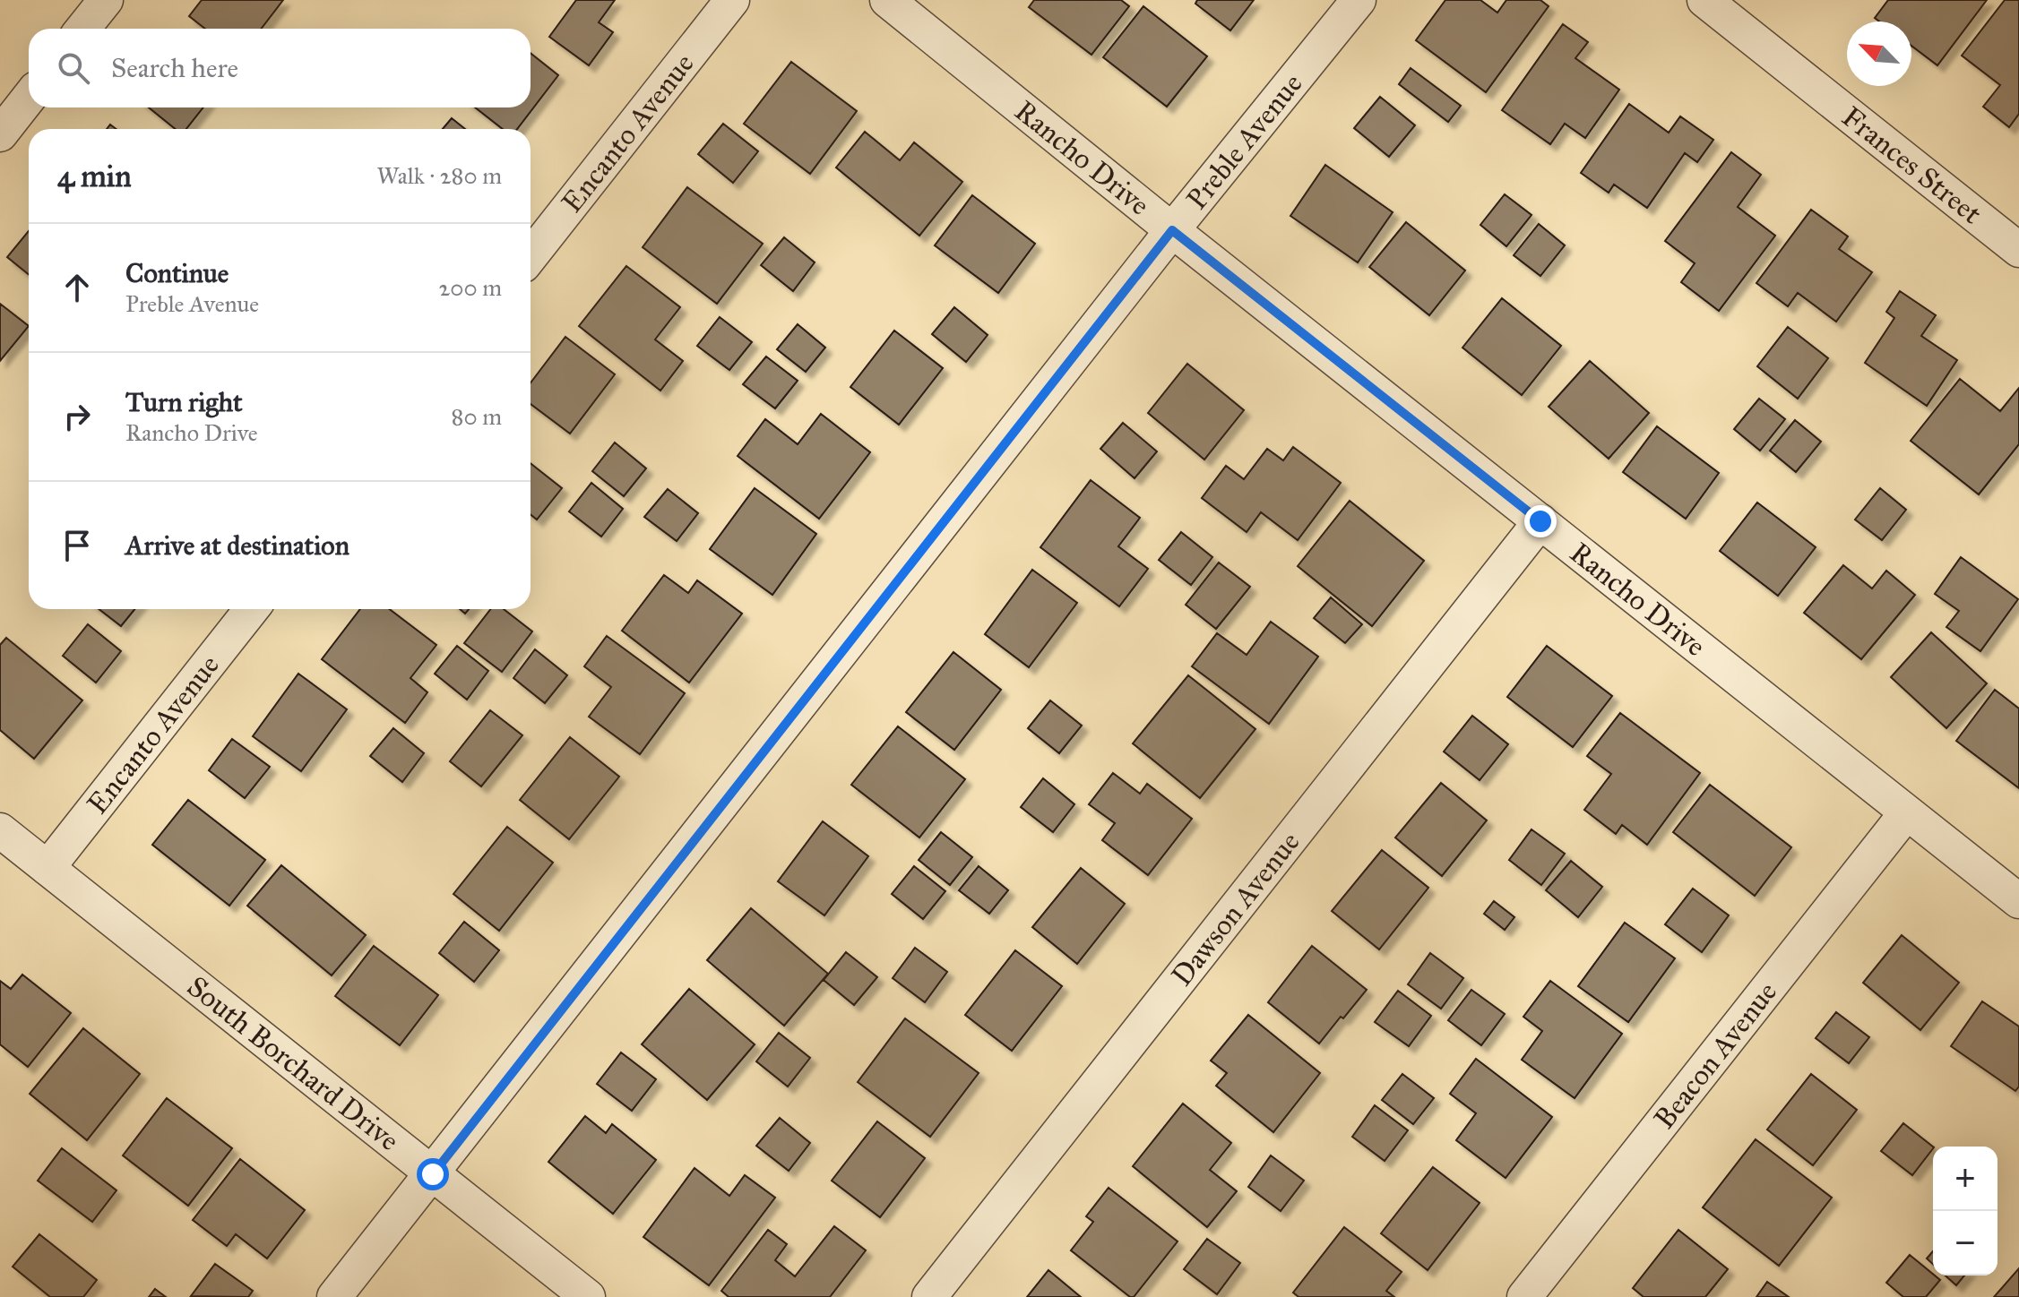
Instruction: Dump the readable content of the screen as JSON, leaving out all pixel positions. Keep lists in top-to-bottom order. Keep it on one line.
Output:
{"streets":{"street":["Encanto Avenue","Preble Avenue","Rancho Drive","Frances Street","Dawson Avenue","Beacon Avenue","South Borchard Drive"]},"crossings":[["Encanto Avenue","South Borchard Drive"],["Preble Avenue","Rancho Drive"],["Preble Avenue","South Borchard Drive"],["Rancho Drive","Dawson Avenue"],["Rancho Drive","Beacon Avenue"]],"north":"top left","page":{"search":"Search here","heading":["4 min","Walk · 280 m"],"list":[["Continue","Preble Avenue","200 m"],["Turn right","Rancho Drive","80 m"],"Arrive at destination"],"map_buttons":["+","−"]}}
